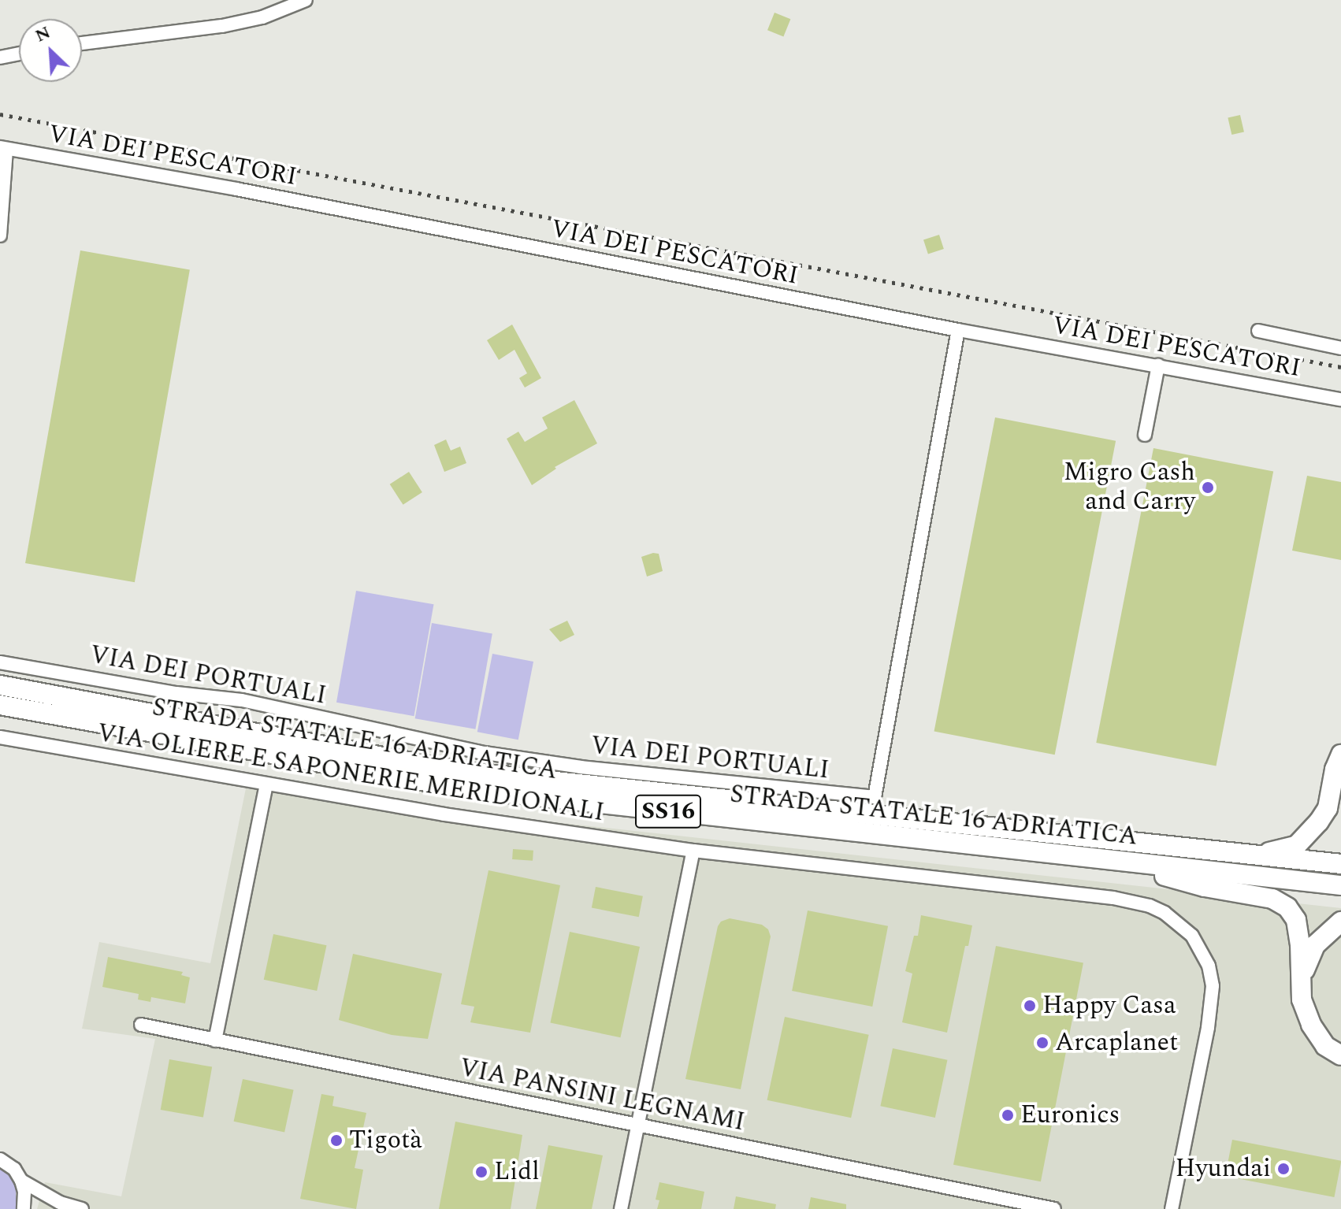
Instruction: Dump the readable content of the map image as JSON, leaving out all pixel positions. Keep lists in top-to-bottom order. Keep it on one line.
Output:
{"streets":{"highway":["STRADA STATALE 16 ADRIATICA","SS16"],"street":["VIA DEI PESCATORI","VIA DEI PORTUALI","VIA OLIERE E SAPONERIE MERIDIONALI","VIA PANSINI LEGNAMI"]},"crossings":[["VIA DEI PESCATORI","VIA DEI PORTUALI"]],"places":["Migro Cash and Carry","Happy Casa","Arcaplanet","Euronics","Tigotà","Hyundai","Lidl"],"north":"top left"}
